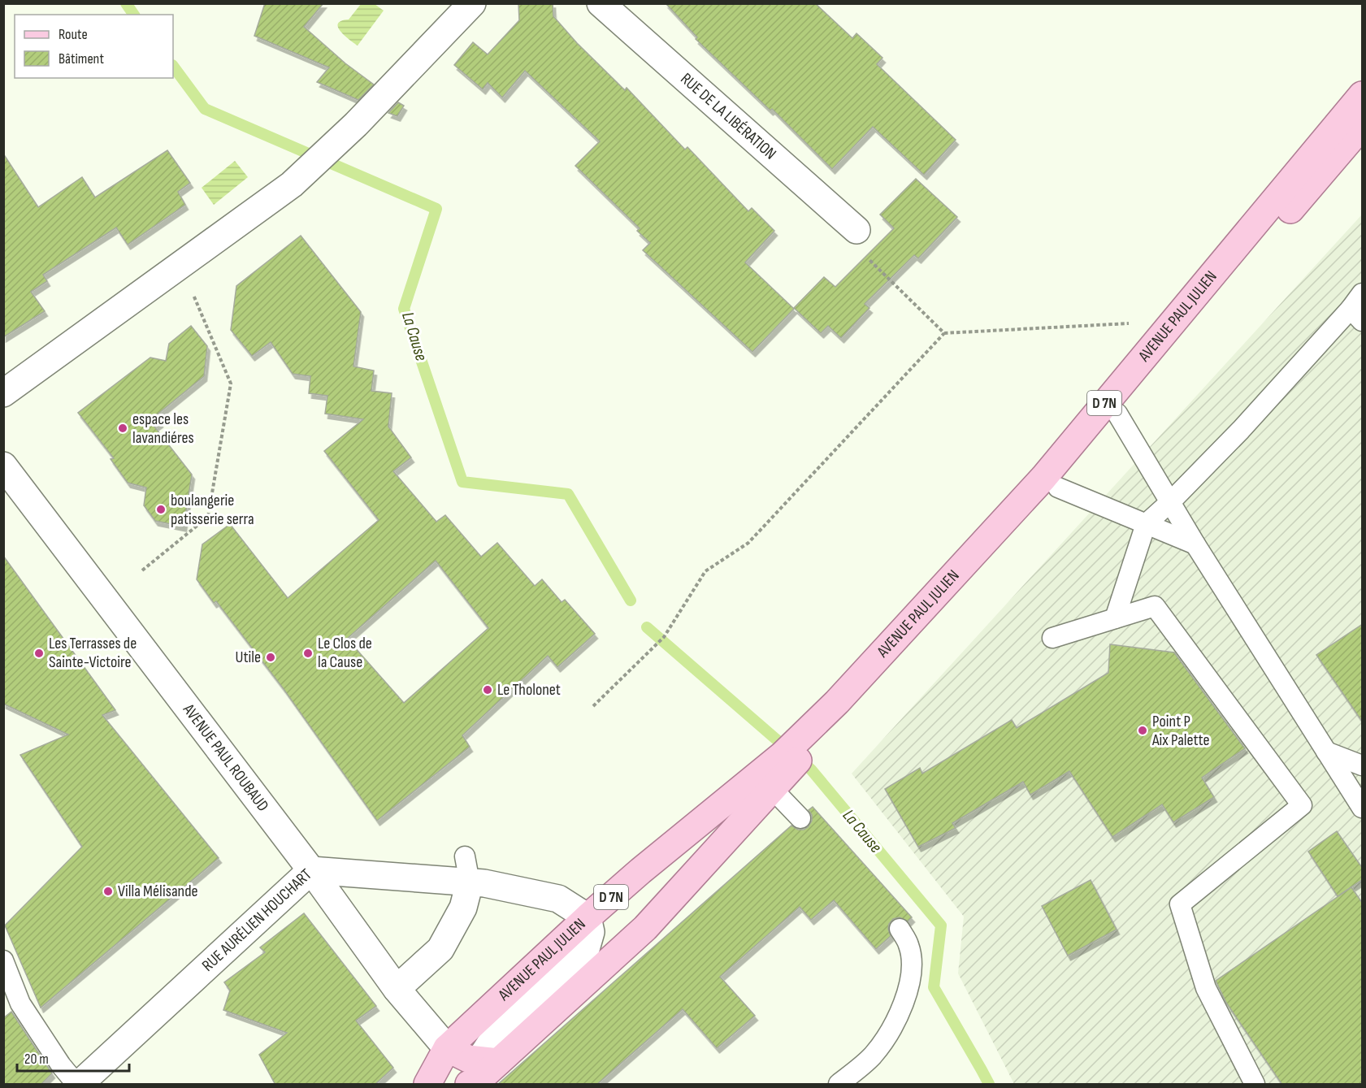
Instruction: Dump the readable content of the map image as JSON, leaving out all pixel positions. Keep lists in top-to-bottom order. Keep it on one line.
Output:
{"streets":{"main road":["AVENUE PAUL JULIEN","D 7N"],"street":["RUE DE LA LIBÉRATION","AVENUE PAUL ROUBAUD","RUE AURÉLIEN HOUCHART"]},"crossings":[["AVENUE PAUL JULIEN","AVENUE PAUL ROUBAUD"],["AVENUE PAUL JULIEN","RUE AURÉLIEN HOUCHART"],["AVENUE PAUL ROUBAUD","RUE AURÉLIEN HOUCHART"]],"water":["La Cause"],"places":["espace les lavandiéres","boulangerie patisserie serra","Les Terrasses de Sainte-Victoire","Le Clos de la Cause","Utile","Le Tholonet","Point P Aix Palette","Villa Mélisande"],"legend":["Route","Bâtiment"],"scale_bar":"20 m"}
